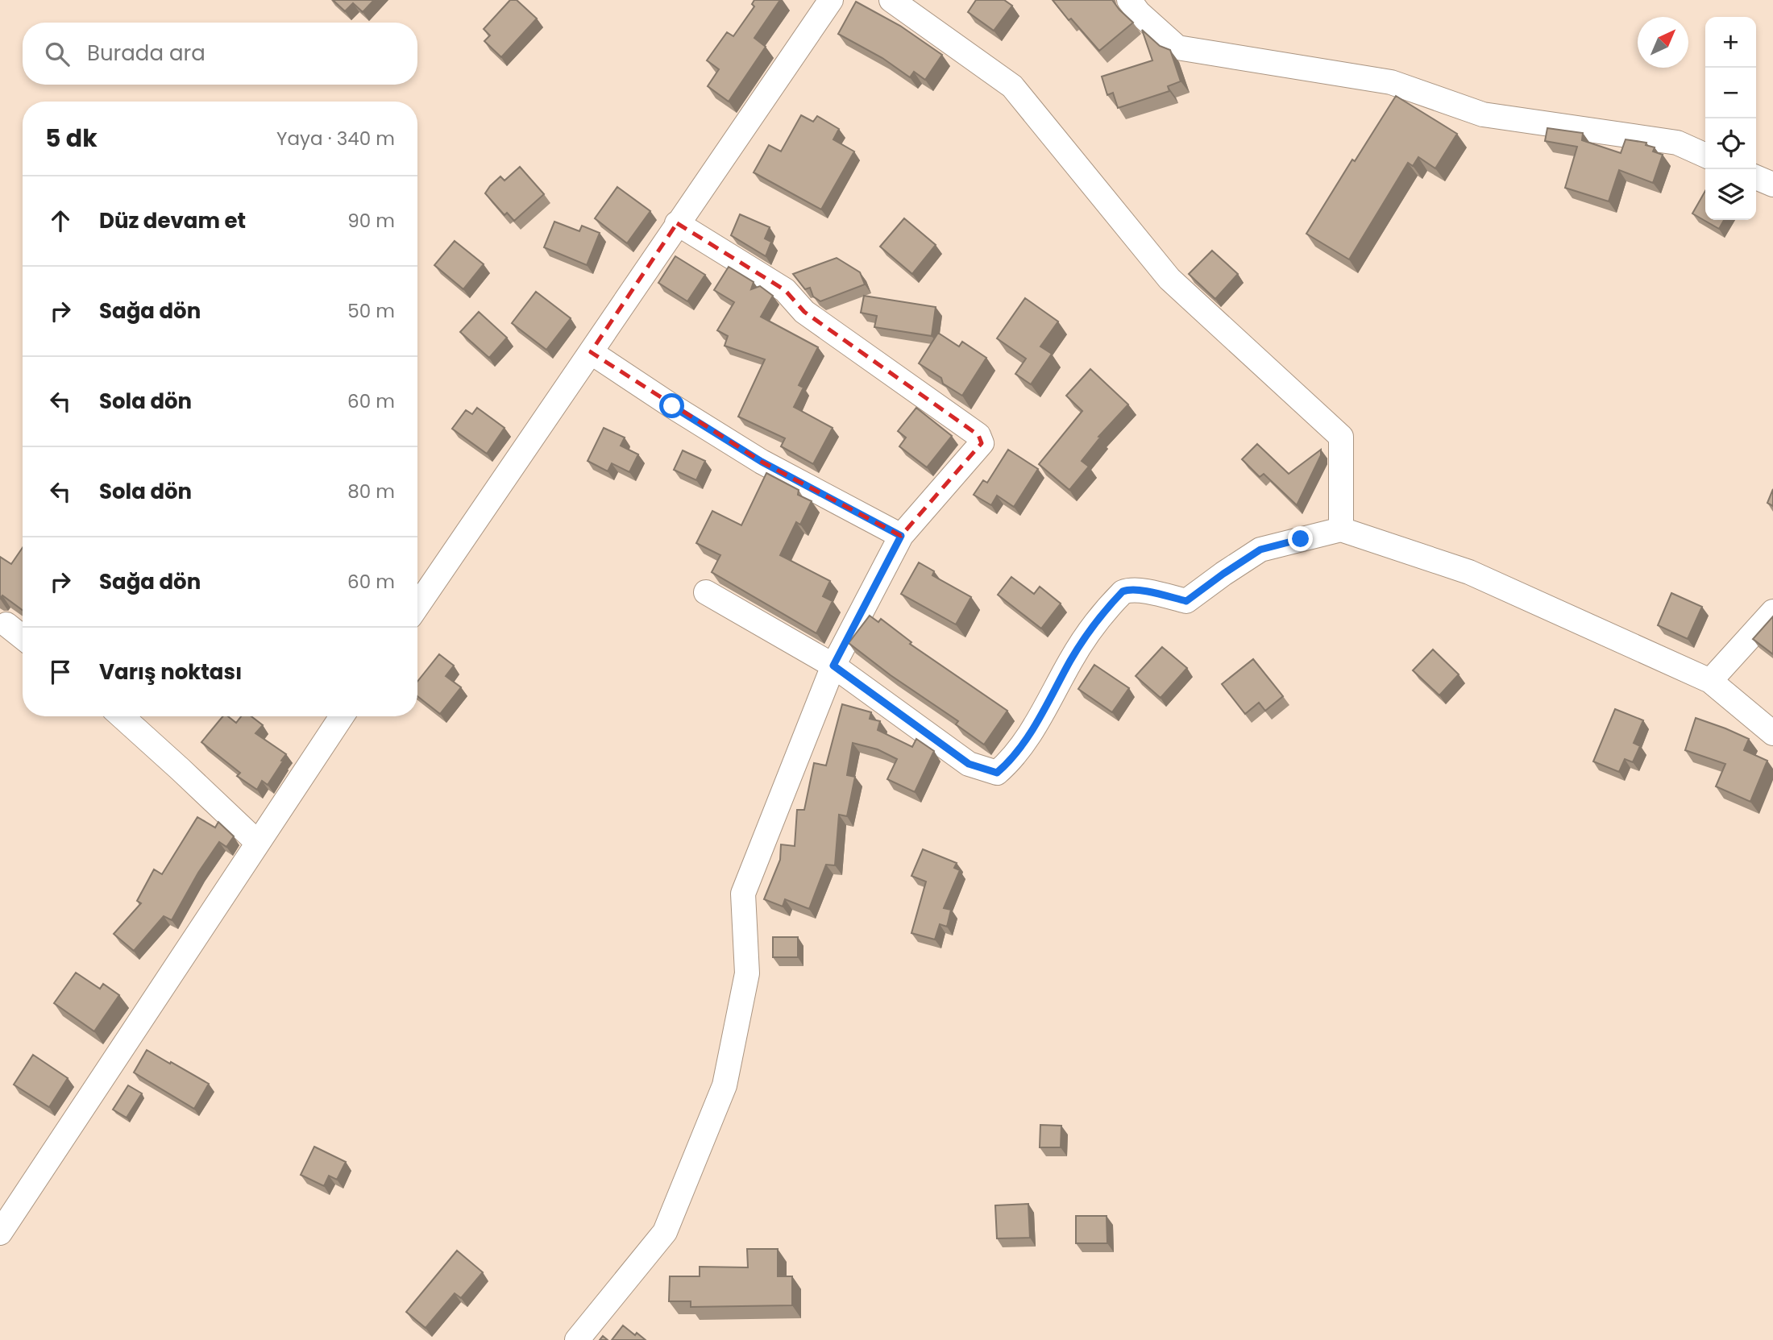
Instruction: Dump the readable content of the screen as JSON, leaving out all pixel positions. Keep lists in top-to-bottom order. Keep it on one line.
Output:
{"north":"top right","page":{"map_buttons":["+","−"],"search":"Burada ara","heading":["5 dk","Yaya · 340 m"],"list":[["Düz devam et","90 m"],["Sağa dön","50 m"],["Sola dön","60 m"],["Sola dön","80 m"],["Sağa dön","60 m"],"Varış noktası"]}}
